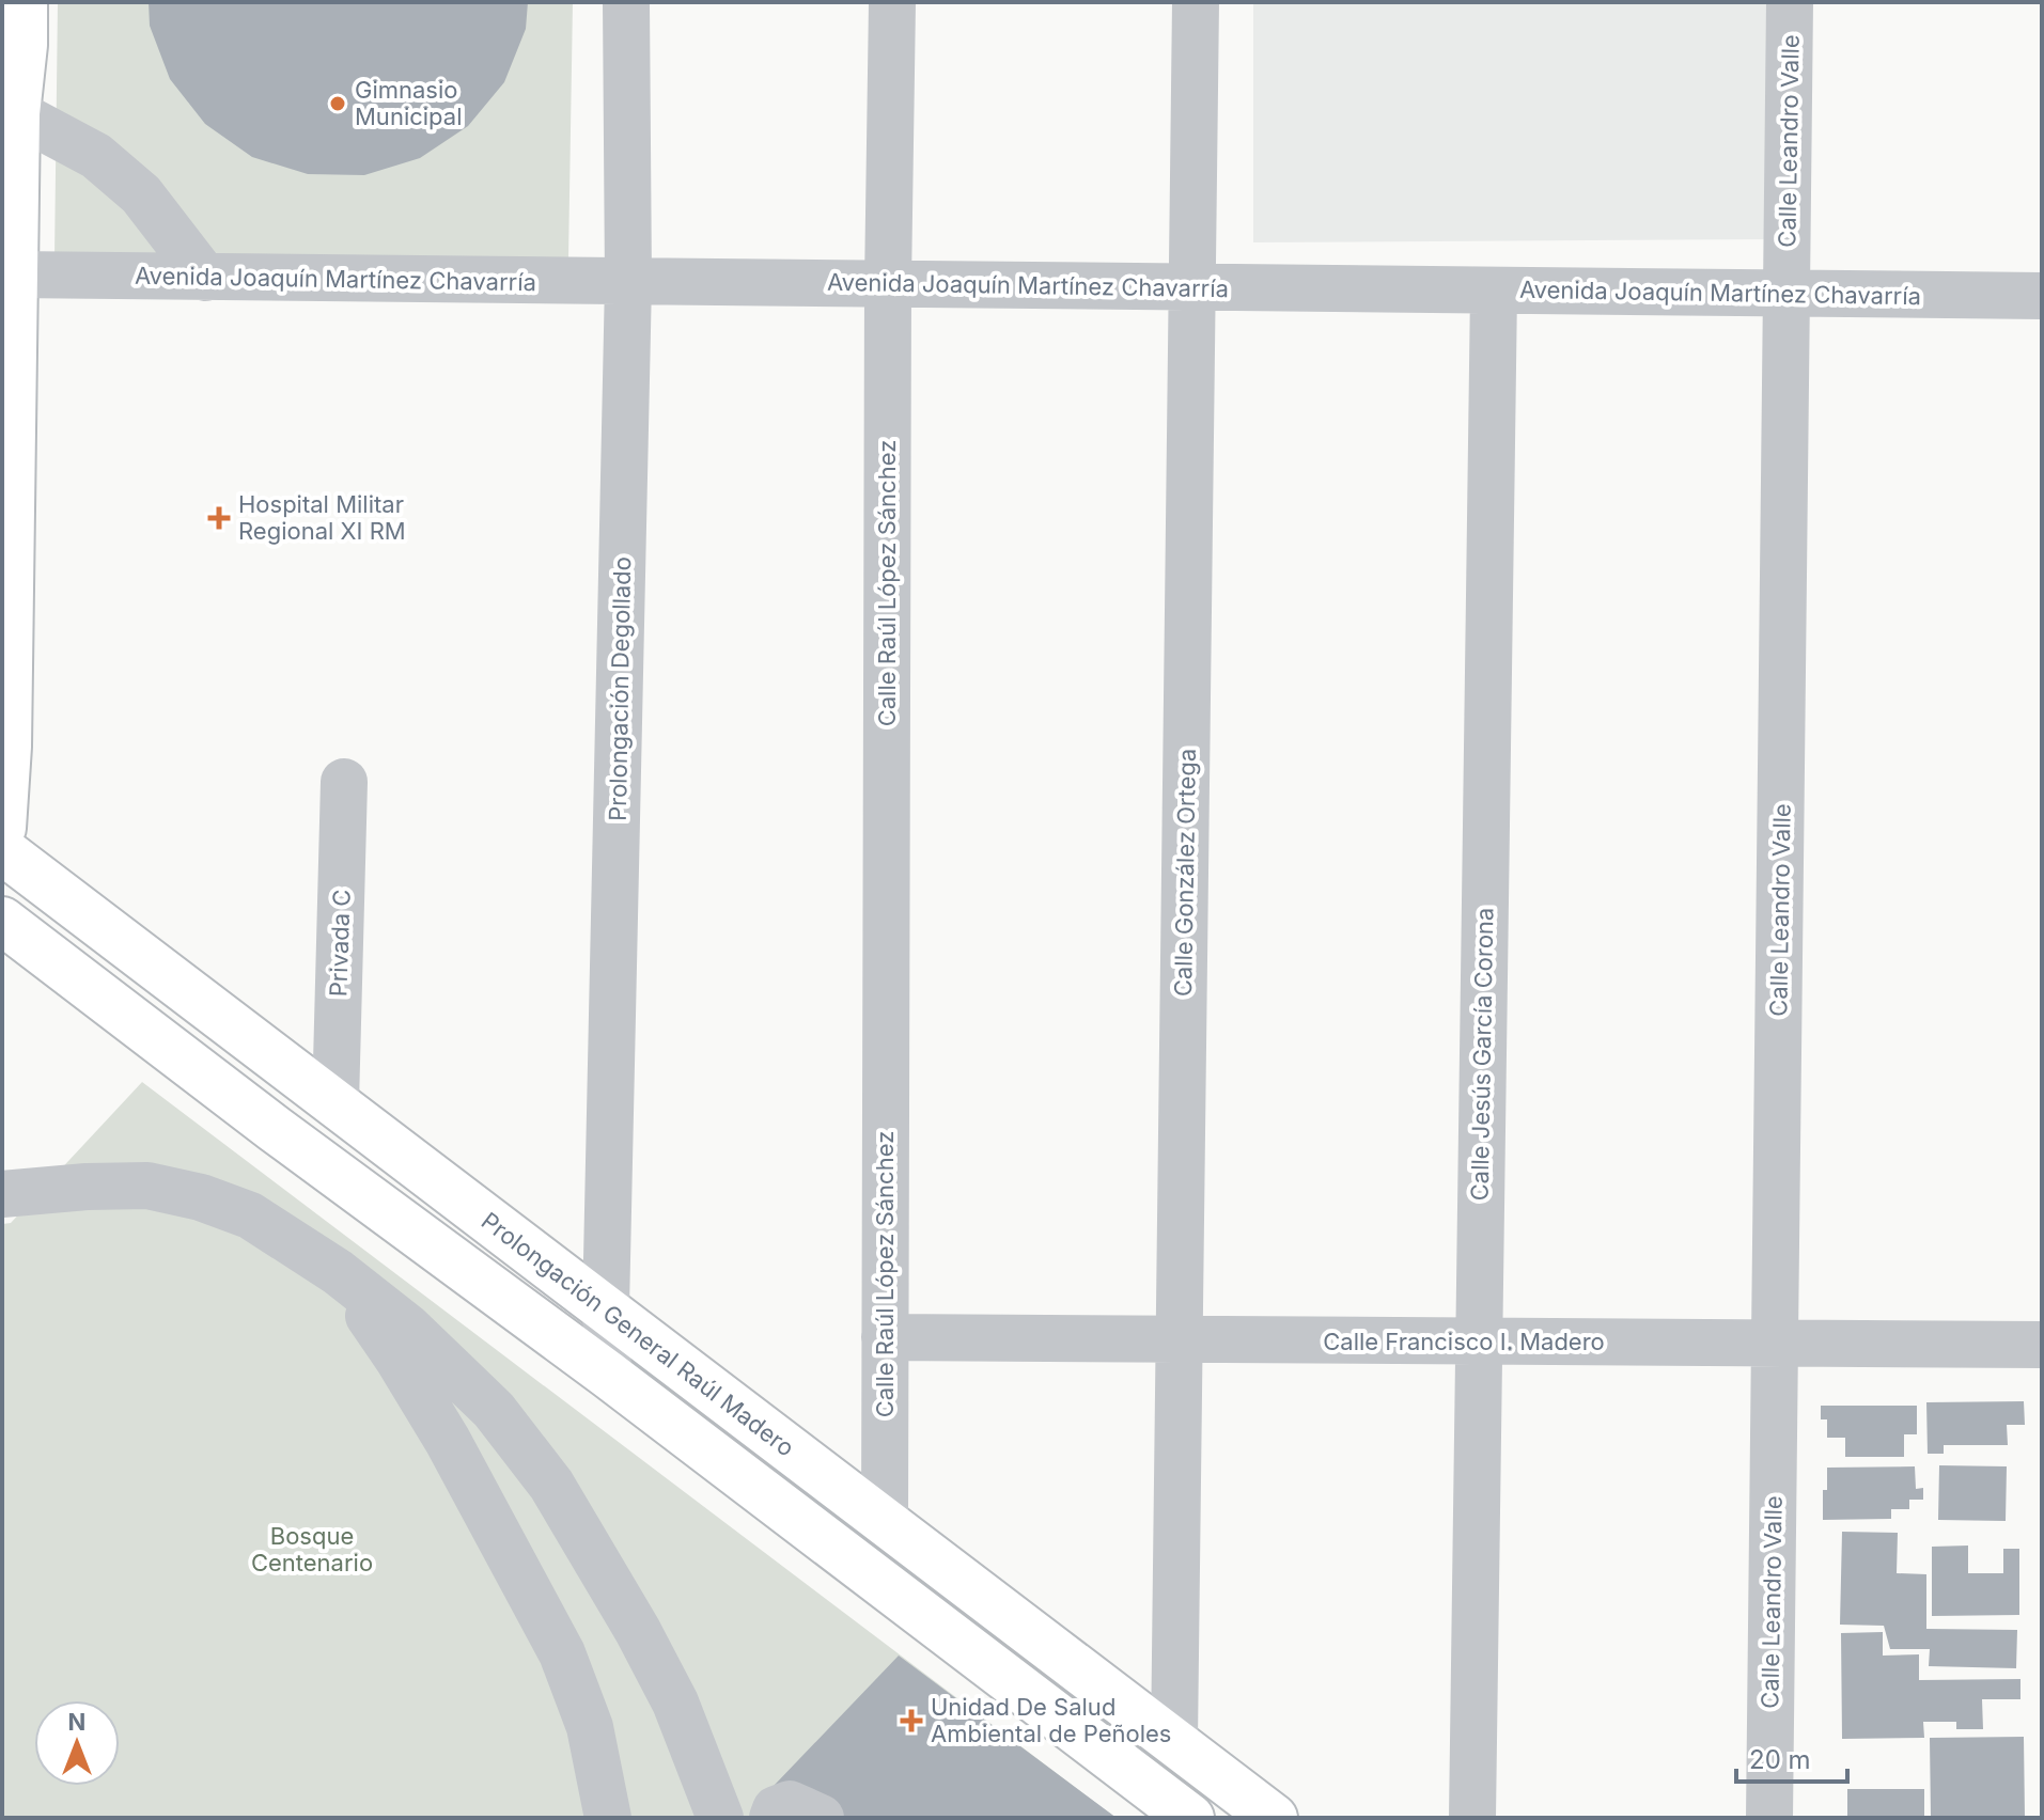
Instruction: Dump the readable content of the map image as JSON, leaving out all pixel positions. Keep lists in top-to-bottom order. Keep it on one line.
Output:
{"streets":{"main road":["Prolongación General Raúl Madero"],"street":["Calle Leandro Valle","Avenida Joaquín Martínez Chavarría","Calle Raúl López Sánchez","Prolongación Degollado","Calle González Ortega","Privada C","Calle Jesús García Corona","Calle Francisco I. Madero"]},"crossings":[["Calle Leandro Valle","Avenida Joaquín Martínez Chavarría"],["Calle Leandro Valle","Calle Francisco I. Madero"],["Avenida Joaquín Martínez Chavarría","Calle Raúl López Sánchez"],["Avenida Joaquín Martínez Chavarría","Prolongación Degollado"],["Avenida Joaquín Martínez Chavarría","Calle González Ortega"],["Avenida Joaquín Martínez Chavarría","Calle Jesús García Corona"],["Calle Raúl López Sánchez","Prolongación General Raúl Madero"],["Calle Raúl López Sánchez","Calle Francisco I. Madero"],["Prolongación Degollado","Prolongación General Raúl Madero"],["Calle González Ortega","Prolongación General Raúl Madero"],["Calle González Ortega","Calle Francisco I. Madero"],["Privada C","Prolongación General Raúl Madero"],["Calle Jesús García Corona","Calle Francisco I. Madero"]],"parks":["Bosque Centenario"],"places":{"other":["Gimnasio Municipal"],"health":["Hospital Militar Regional XI RM","Unidad De Salud Ambiental de Peñoles"]},"scale_bar":"20 m","north":"top"}
